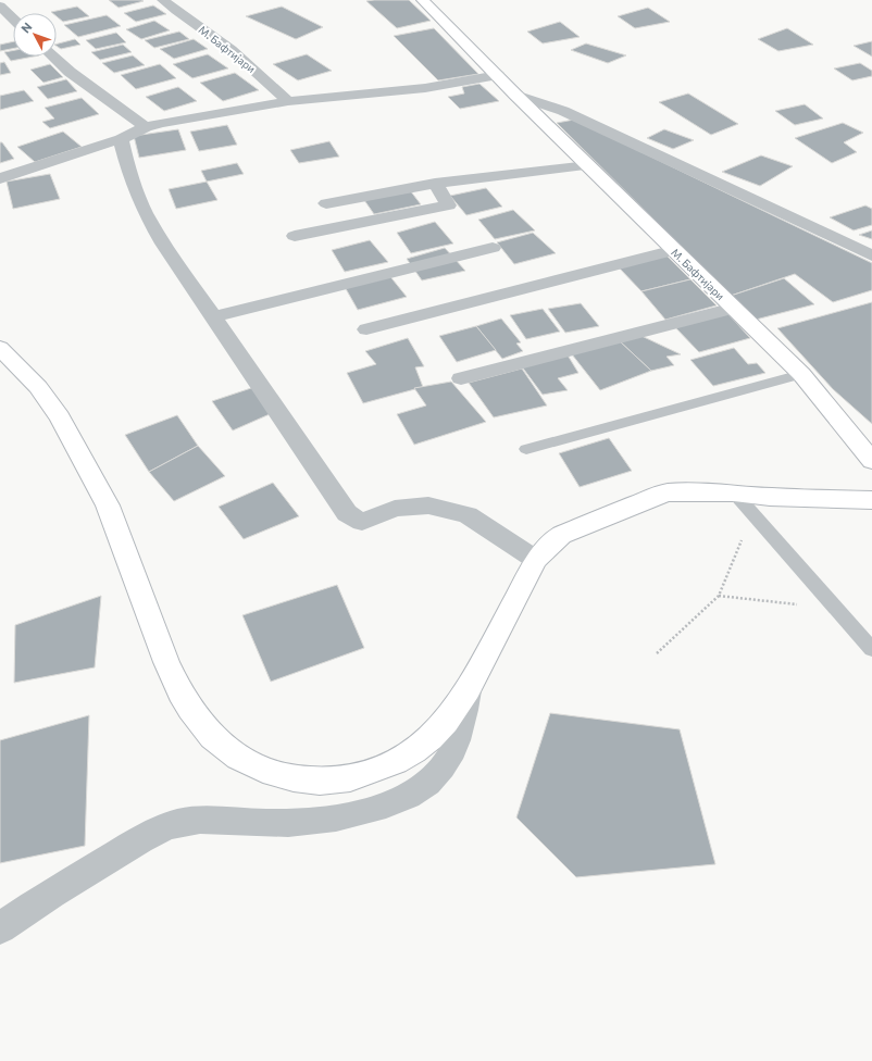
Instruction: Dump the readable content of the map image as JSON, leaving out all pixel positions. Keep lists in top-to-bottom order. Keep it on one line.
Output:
{"streets":{"main road":["М. Бафтијари"]},"north":"top left"}
